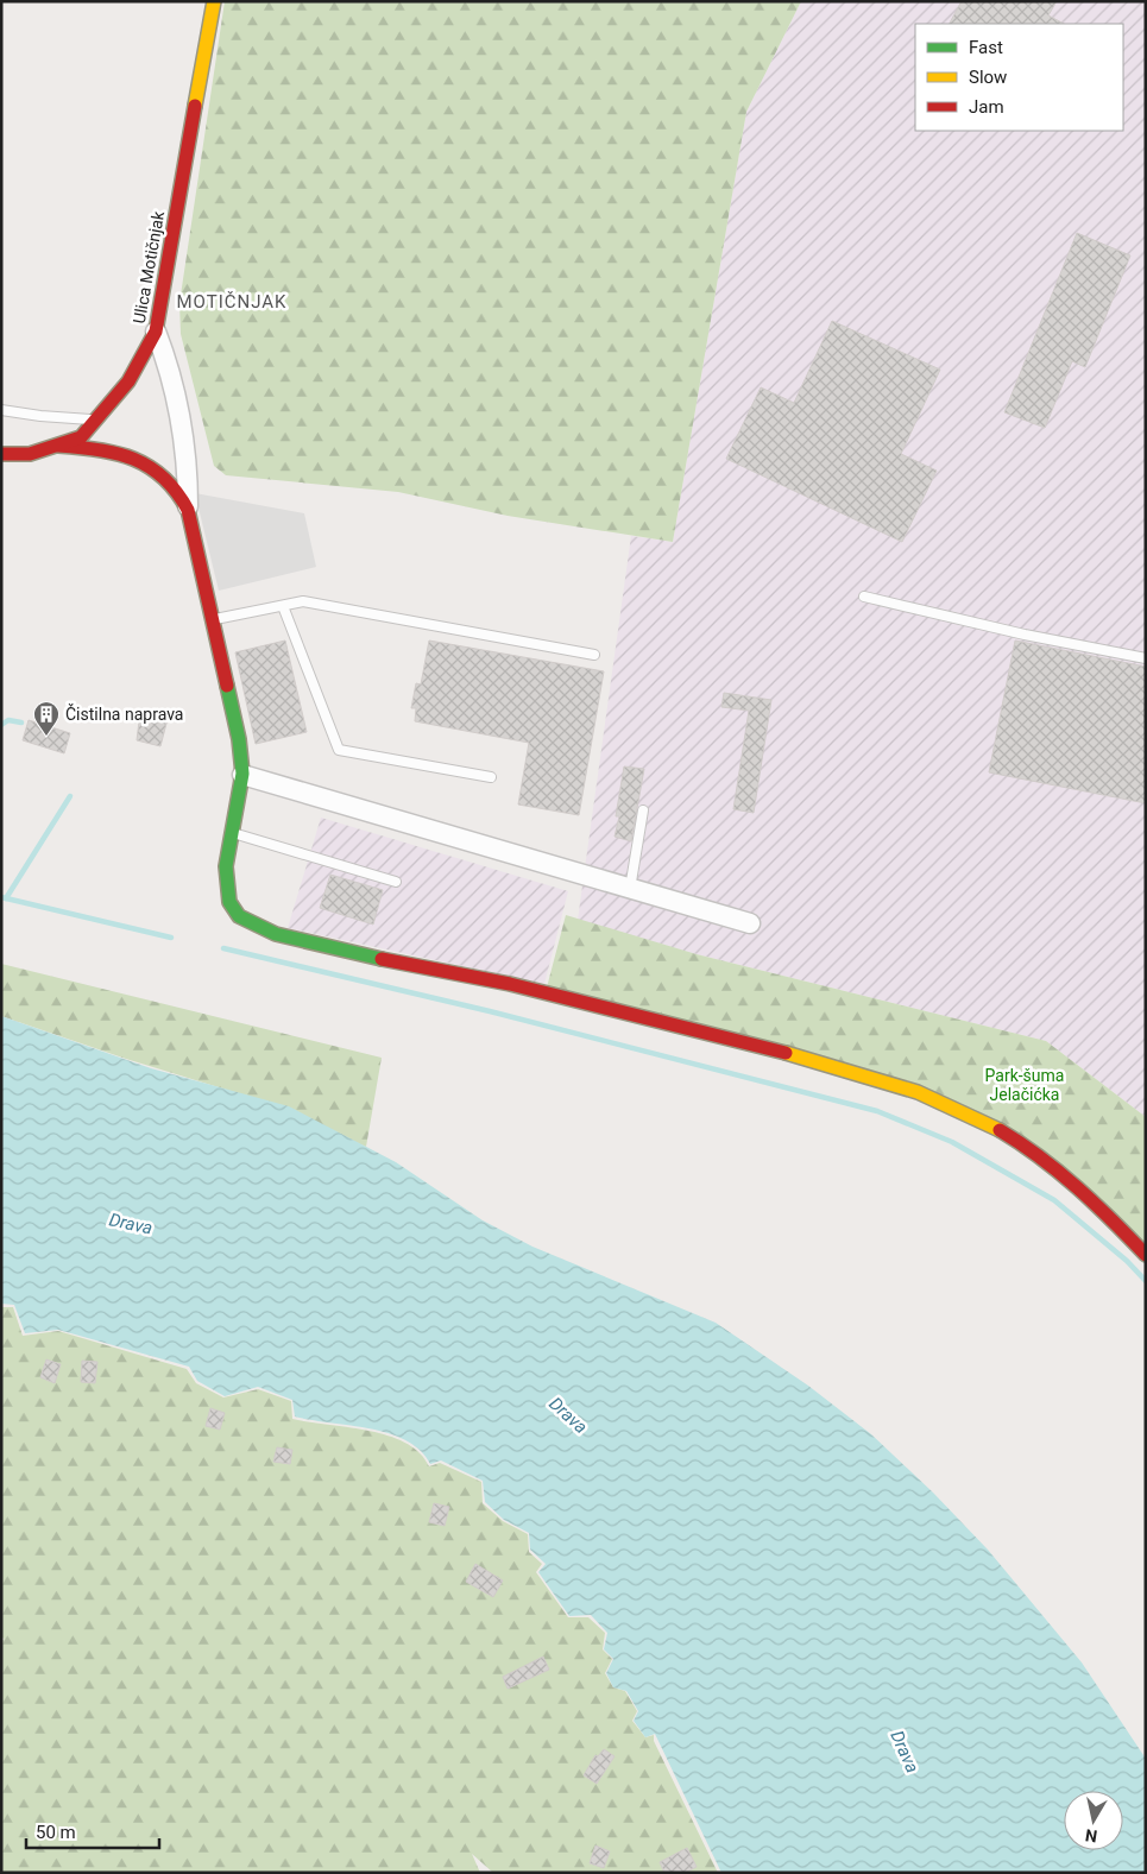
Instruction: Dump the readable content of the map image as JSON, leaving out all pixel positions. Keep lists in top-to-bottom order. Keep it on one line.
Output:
{"streets":{"street":["Ulica Motičnjak"]},"districts":["MOTIČNJAK"],"water":["Drava"],"parks":["Park-šuma Jelačićka"],"places":{"building":["Čistilna naprava"]},"legend":["Fast","Slow","Jam"],"scale_bar":"50 m","north":"bottom"}
